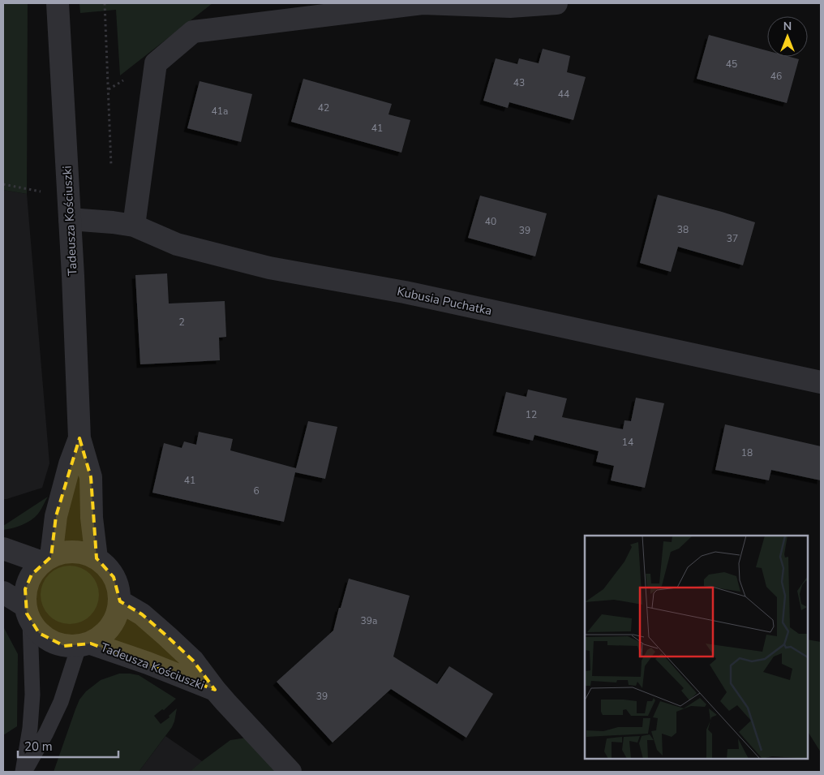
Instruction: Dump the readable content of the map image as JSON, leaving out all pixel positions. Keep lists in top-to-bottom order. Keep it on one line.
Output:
{"streets":{"street":["Tadeusza Kościuszki","Kubusia Puchatka"]},"crossings":[["Tadeusza Kościuszki","Kubusia Puchatka"]],"house_numbers":["45","46","43","44","42","41a","41","40","38","39","37","2","12","14","18","41","6","39a","39"],"scale_bar":"20 m","north":"top"}
